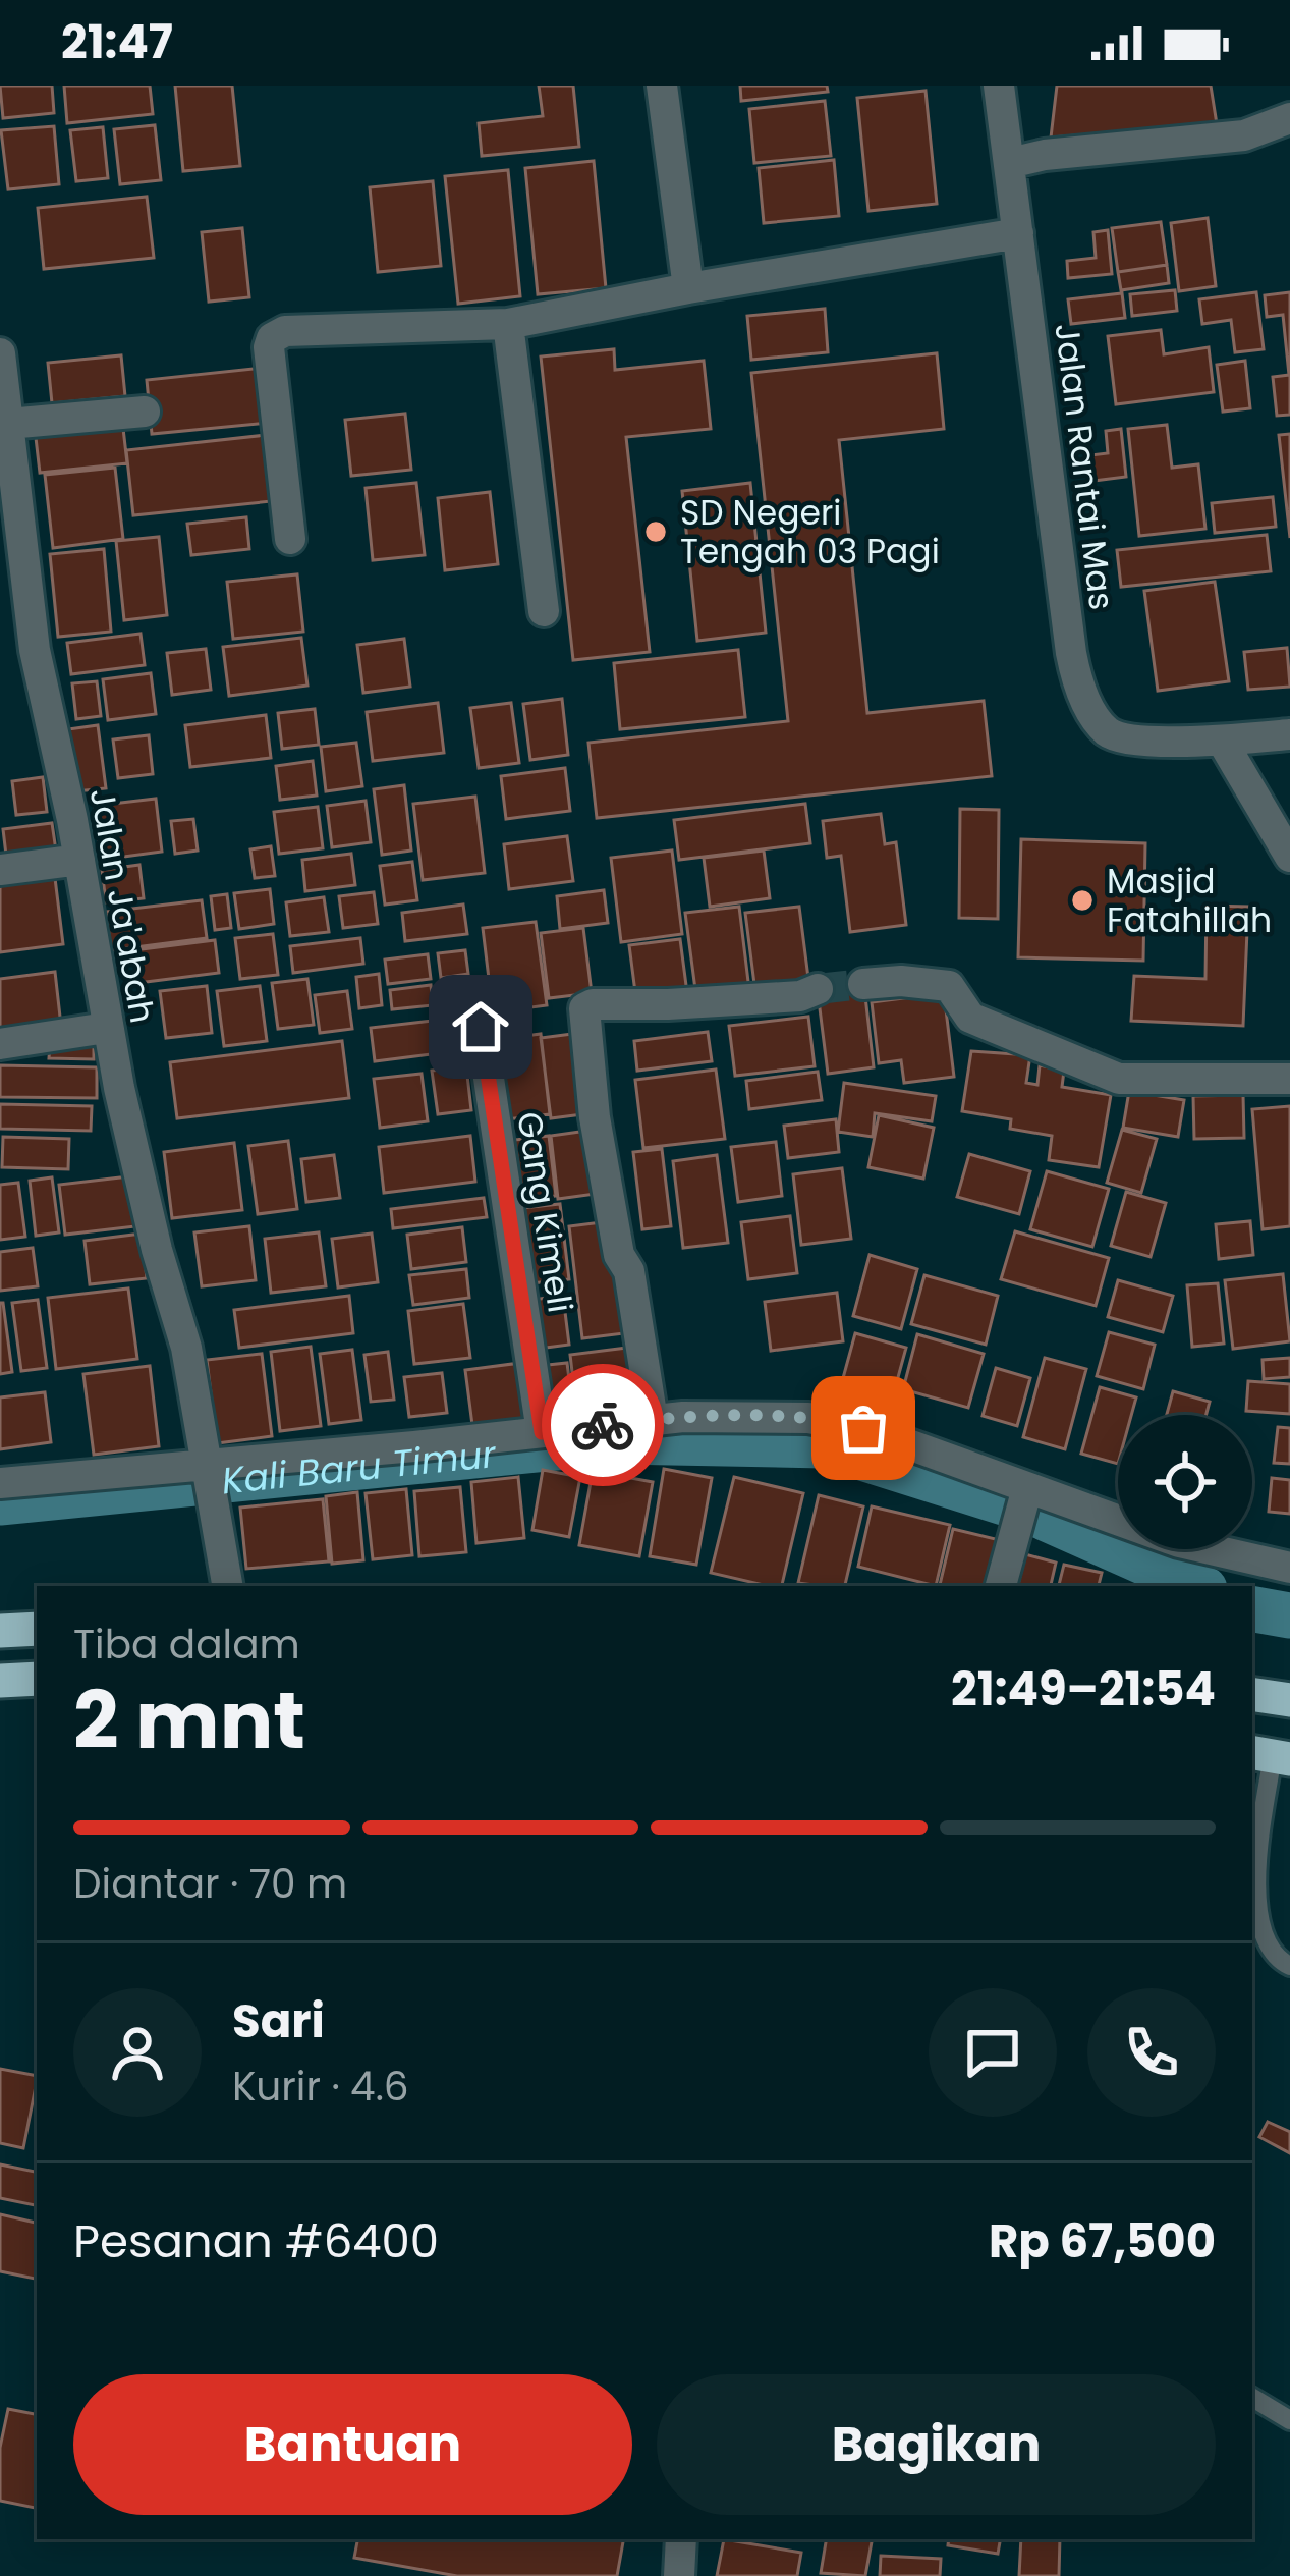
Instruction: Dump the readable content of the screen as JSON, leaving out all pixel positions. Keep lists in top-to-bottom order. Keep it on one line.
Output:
{"streets":{"street":["Jalan Rantai Mas","Jalan Ja'abah","Gang Kimeli"]},"water":["Kali Baru Timur"],"places":["SD Negeri Tengah 03 Pagi","Masjid Fatahillah"],"page":{"status":"21:47","heading":["2 mnt","Tiba dalam","21:49–21:54"],"panel":["Sari","Kurir · 4.6","Pesanan #6400","Rp 67,500"],"bar":"Diantar · 70 m","buttons":["Bantuan","Bagikan"]}}
